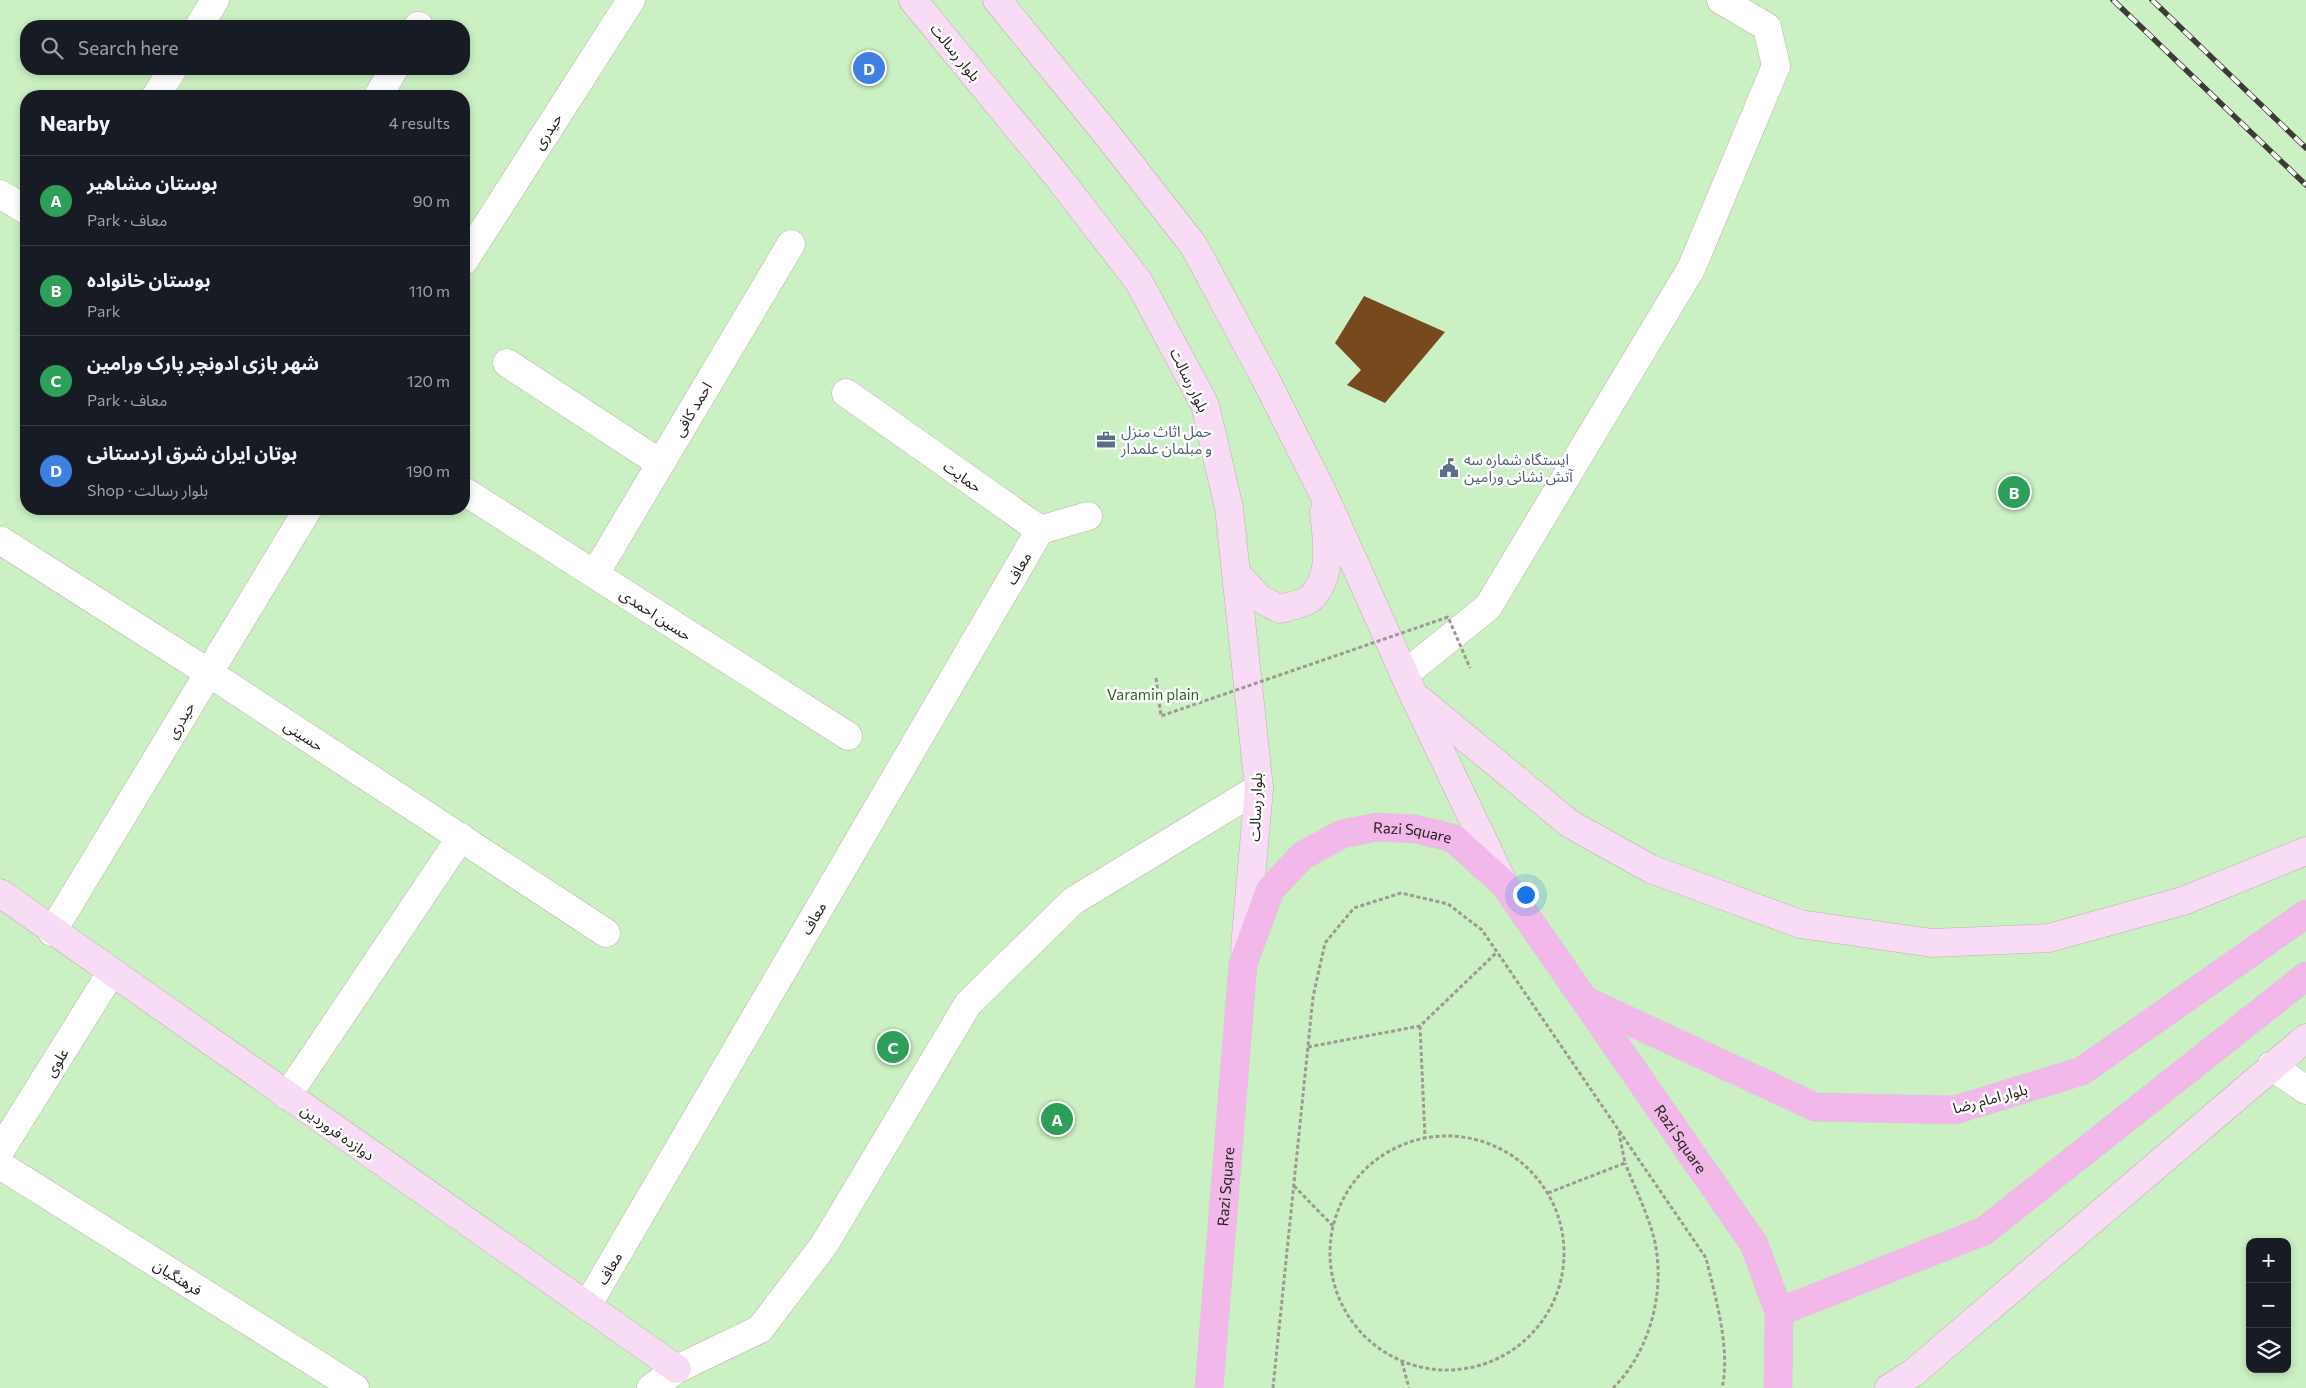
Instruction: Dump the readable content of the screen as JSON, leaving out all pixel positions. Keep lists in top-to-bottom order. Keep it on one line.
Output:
{"streets":{"main road":["بلوار رسالت","Razi Square","بلوار امام رضا","دوازده فروردین"],"street":["حیدری","احمد کافی","حمایت","معاف","حسین احمدی","حسینی","علوی","فرهنگیان"]},"crossings":[["بلوار رسالت","Razi Square"],["حیدری","حسینی"],["حیدری","دوازده فروردین"],["احمد کافی","حسین احمدی"],["حمایت","معاف"],["معاف","دوازده فروردین"],["Razi Square","بلوار امام رضا"],["علوی","دوازده فروردین"]],"parks":["Varamin plain"],"places":{"office":["حمل اثاث منزل و مبلمان علمدار"],"public building":["ایستگاه شماره سه آتش نشانی ورامین"]},"page":{"search":"Search here","pins":["D","B","C","A"],"heading":["Nearby","4 results"],"list":[{"mark":"A","name":"بوستان مشاهیر","note":"Park · معاف","value":"90 m"},{"mark":"B","name":"بوستان خانواده","note":"Park","value":"110 m"},{"mark":"C","name":"شهر بازی ادونچر پارک ورامین","note":"Park · معاف","value":"120 m"},{"mark":"D","name":"بوتان ایران شرق اردستانی","note":"Shop · بلوار رسالت","value":"190 m"}],"map_buttons":["+","−"]}}
